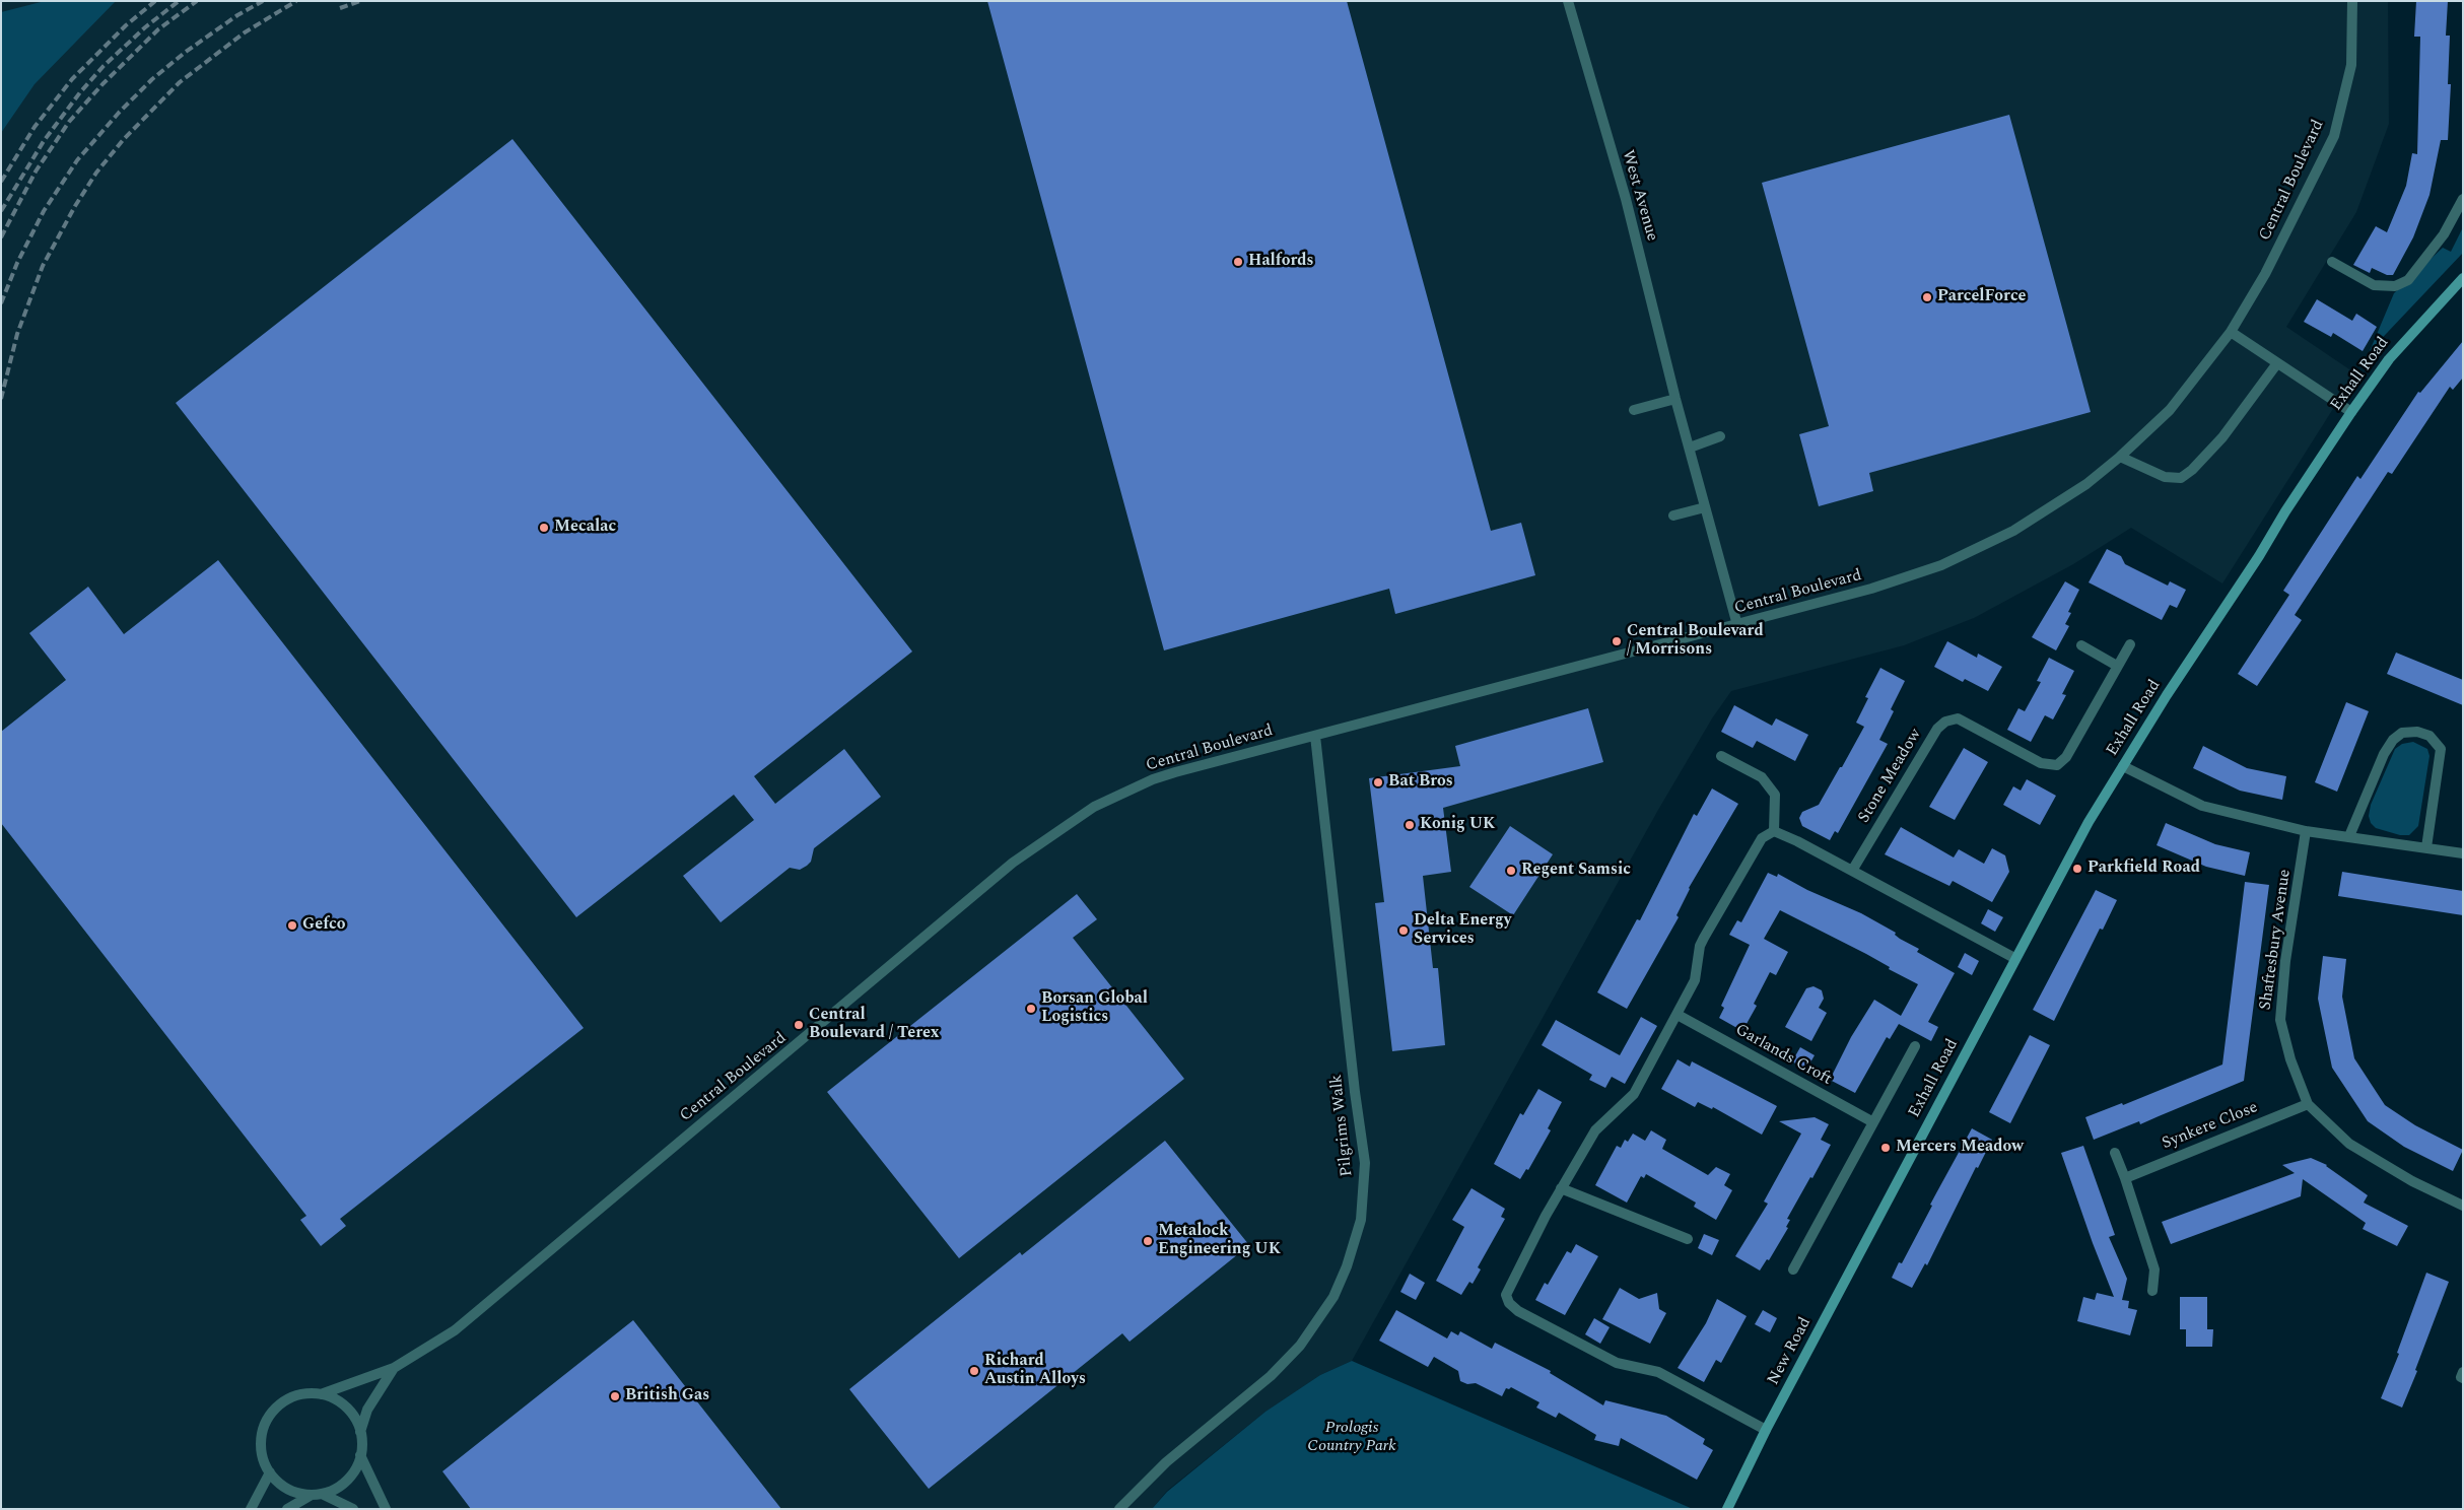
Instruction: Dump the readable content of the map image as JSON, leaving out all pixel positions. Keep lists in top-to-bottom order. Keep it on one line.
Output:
{"streets":{"street":["Central Boulevard","West Avenue","Exhall Road","Stone Meadow","Shaftesbury Avenue","Garlands Croft","Pilgrims Walk","Synkere Close","New Road"]},"crossings":[["Central Boulevard","West Avenue"],["Central Boulevard","Pilgrims Walk"],["Exhall Road","New Road"],["Shaftesbury Avenue","Synkere Close"]],"parks":["Prologis Country Park"],"places":["Halfords","ParcelForce","Mecalac","Central Boulevard / Morrisons","Bat Bros","Konig UK","Parkfield Road","Regent Samsic","Gefco","Delta Energy Services","Borsan Global Logistics","Central Boulevard / Terex","Mercers Meadow","Metalock Engineering UK","Richard Austin Alloys","British Gas"]}
